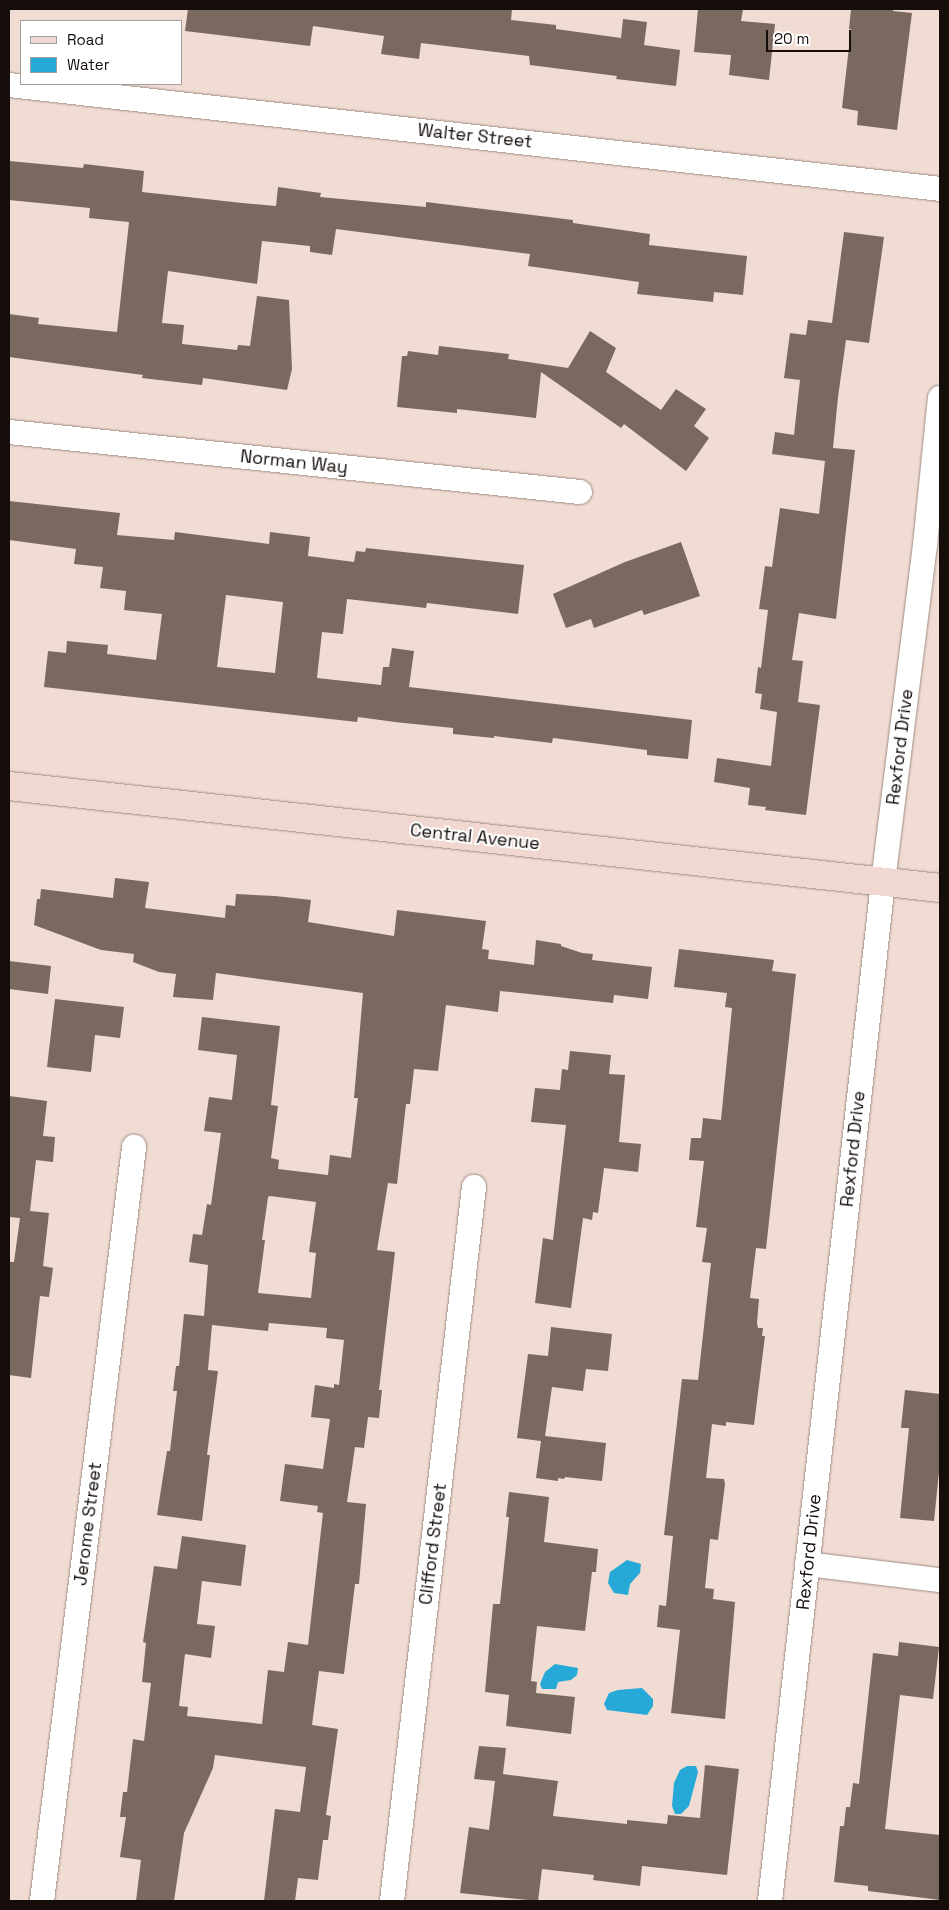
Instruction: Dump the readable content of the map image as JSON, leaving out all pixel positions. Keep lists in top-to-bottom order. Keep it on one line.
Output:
{"streets":{"main road":["Central Avenue"],"street":["Walter Street","Norman Way","Rexford Drive","Jerome Street","Clifford Street"]},"crossings":[["Rexford Drive","Central Avenue"]],"legend":["Road","Water"],"scale_bar":"20 m"}
